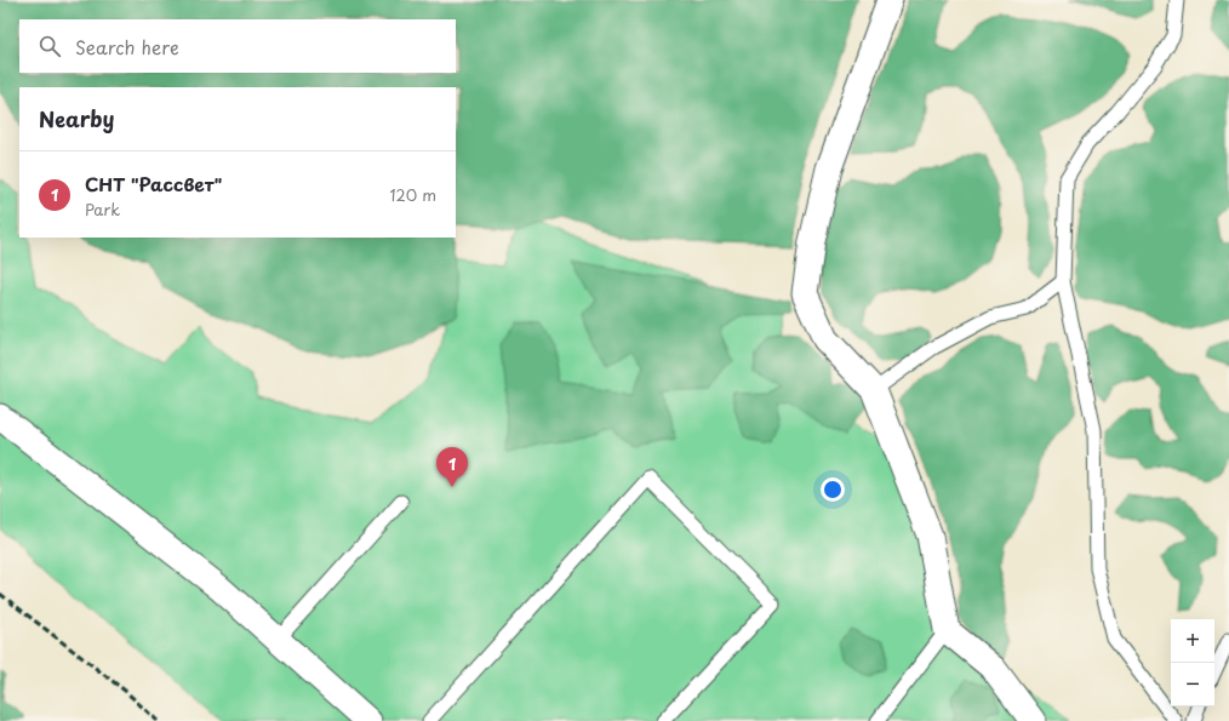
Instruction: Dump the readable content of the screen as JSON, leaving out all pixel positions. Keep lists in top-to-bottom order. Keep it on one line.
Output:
{"page":{"search":"Search here","heading":"Nearby","list":[{"mark":"1","name":"СНТ \"Рассвет\"","note":"Park","value":"120 m"}],"pins":"1","map_buttons":["+","−"]}}
